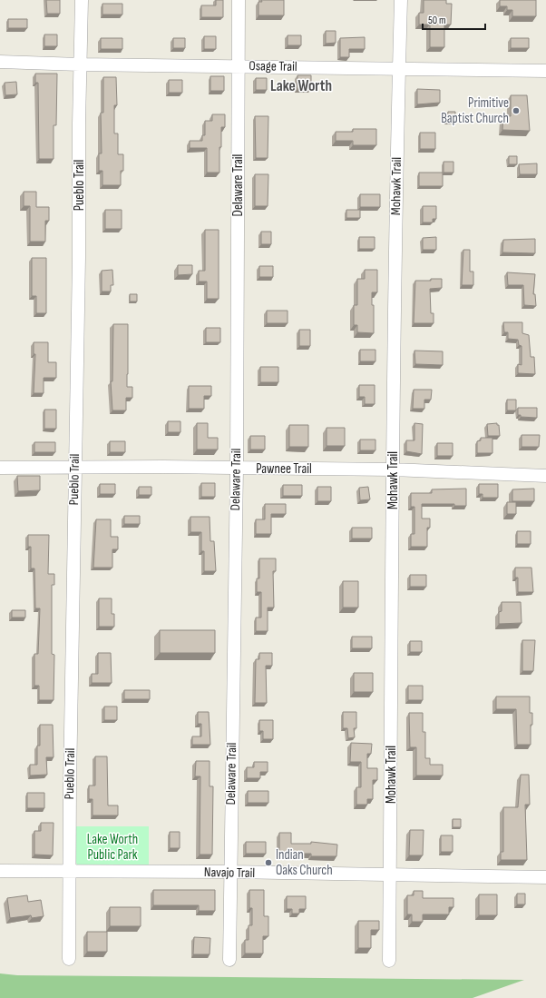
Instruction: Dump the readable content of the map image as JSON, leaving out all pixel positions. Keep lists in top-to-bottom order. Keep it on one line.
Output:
{"streets":{"street":["Osage Trail","Pueblo Trail","Delaware Trail","Mohawk Trail","Pawnee Trail","Navajo Trail"]},"crossings":[["Osage Trail","Pueblo Trail"],["Osage Trail","Delaware Trail"],["Osage Trail","Mohawk Trail"],["Pueblo Trail","Pawnee Trail"],["Pueblo Trail","Navajo Trail"],["Delaware Trail","Pawnee Trail"],["Delaware Trail","Navajo Trail"],["Mohawk Trail","Pawnee Trail"],["Mohawk Trail","Navajo Trail"]],"districts":["Lake Worth"],"parks":["Lake Worth Public Park"],"places":["Primitive Baptist Church","Indian Oaks Church"],"scale_bar":"50 m"}
